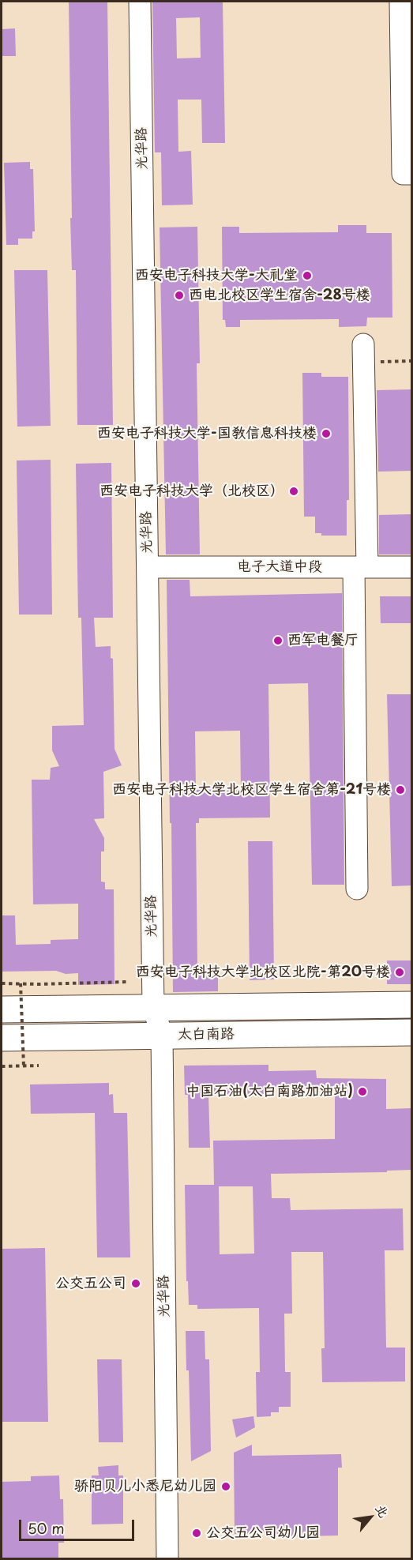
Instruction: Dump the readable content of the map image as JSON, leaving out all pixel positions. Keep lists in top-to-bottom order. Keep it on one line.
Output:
{"streets":{"main road":["太白南路"],"street":["光华路","电子大道中段"]},"crossings":[["光华路","电子大道中段"],["光华路","太白南路"]],"places":["西安电子科技大学-大礼堂","西电北校区学生宿舍-28号楼","西安电子科技大学-国教信息科技楼","西安电子科技大学（北校区）","西军电餐厅","西安电子科技大学北校区学生宿舍第-21号楼","西安电子科技大学北校区北院-第20号楼","中国石油(太白南路加油站)","公交五公司","骄阳贝儿小悉尼幼儿园","公交五公司幼儿园"],"scale_bar":"50 m","north":"top right"}
